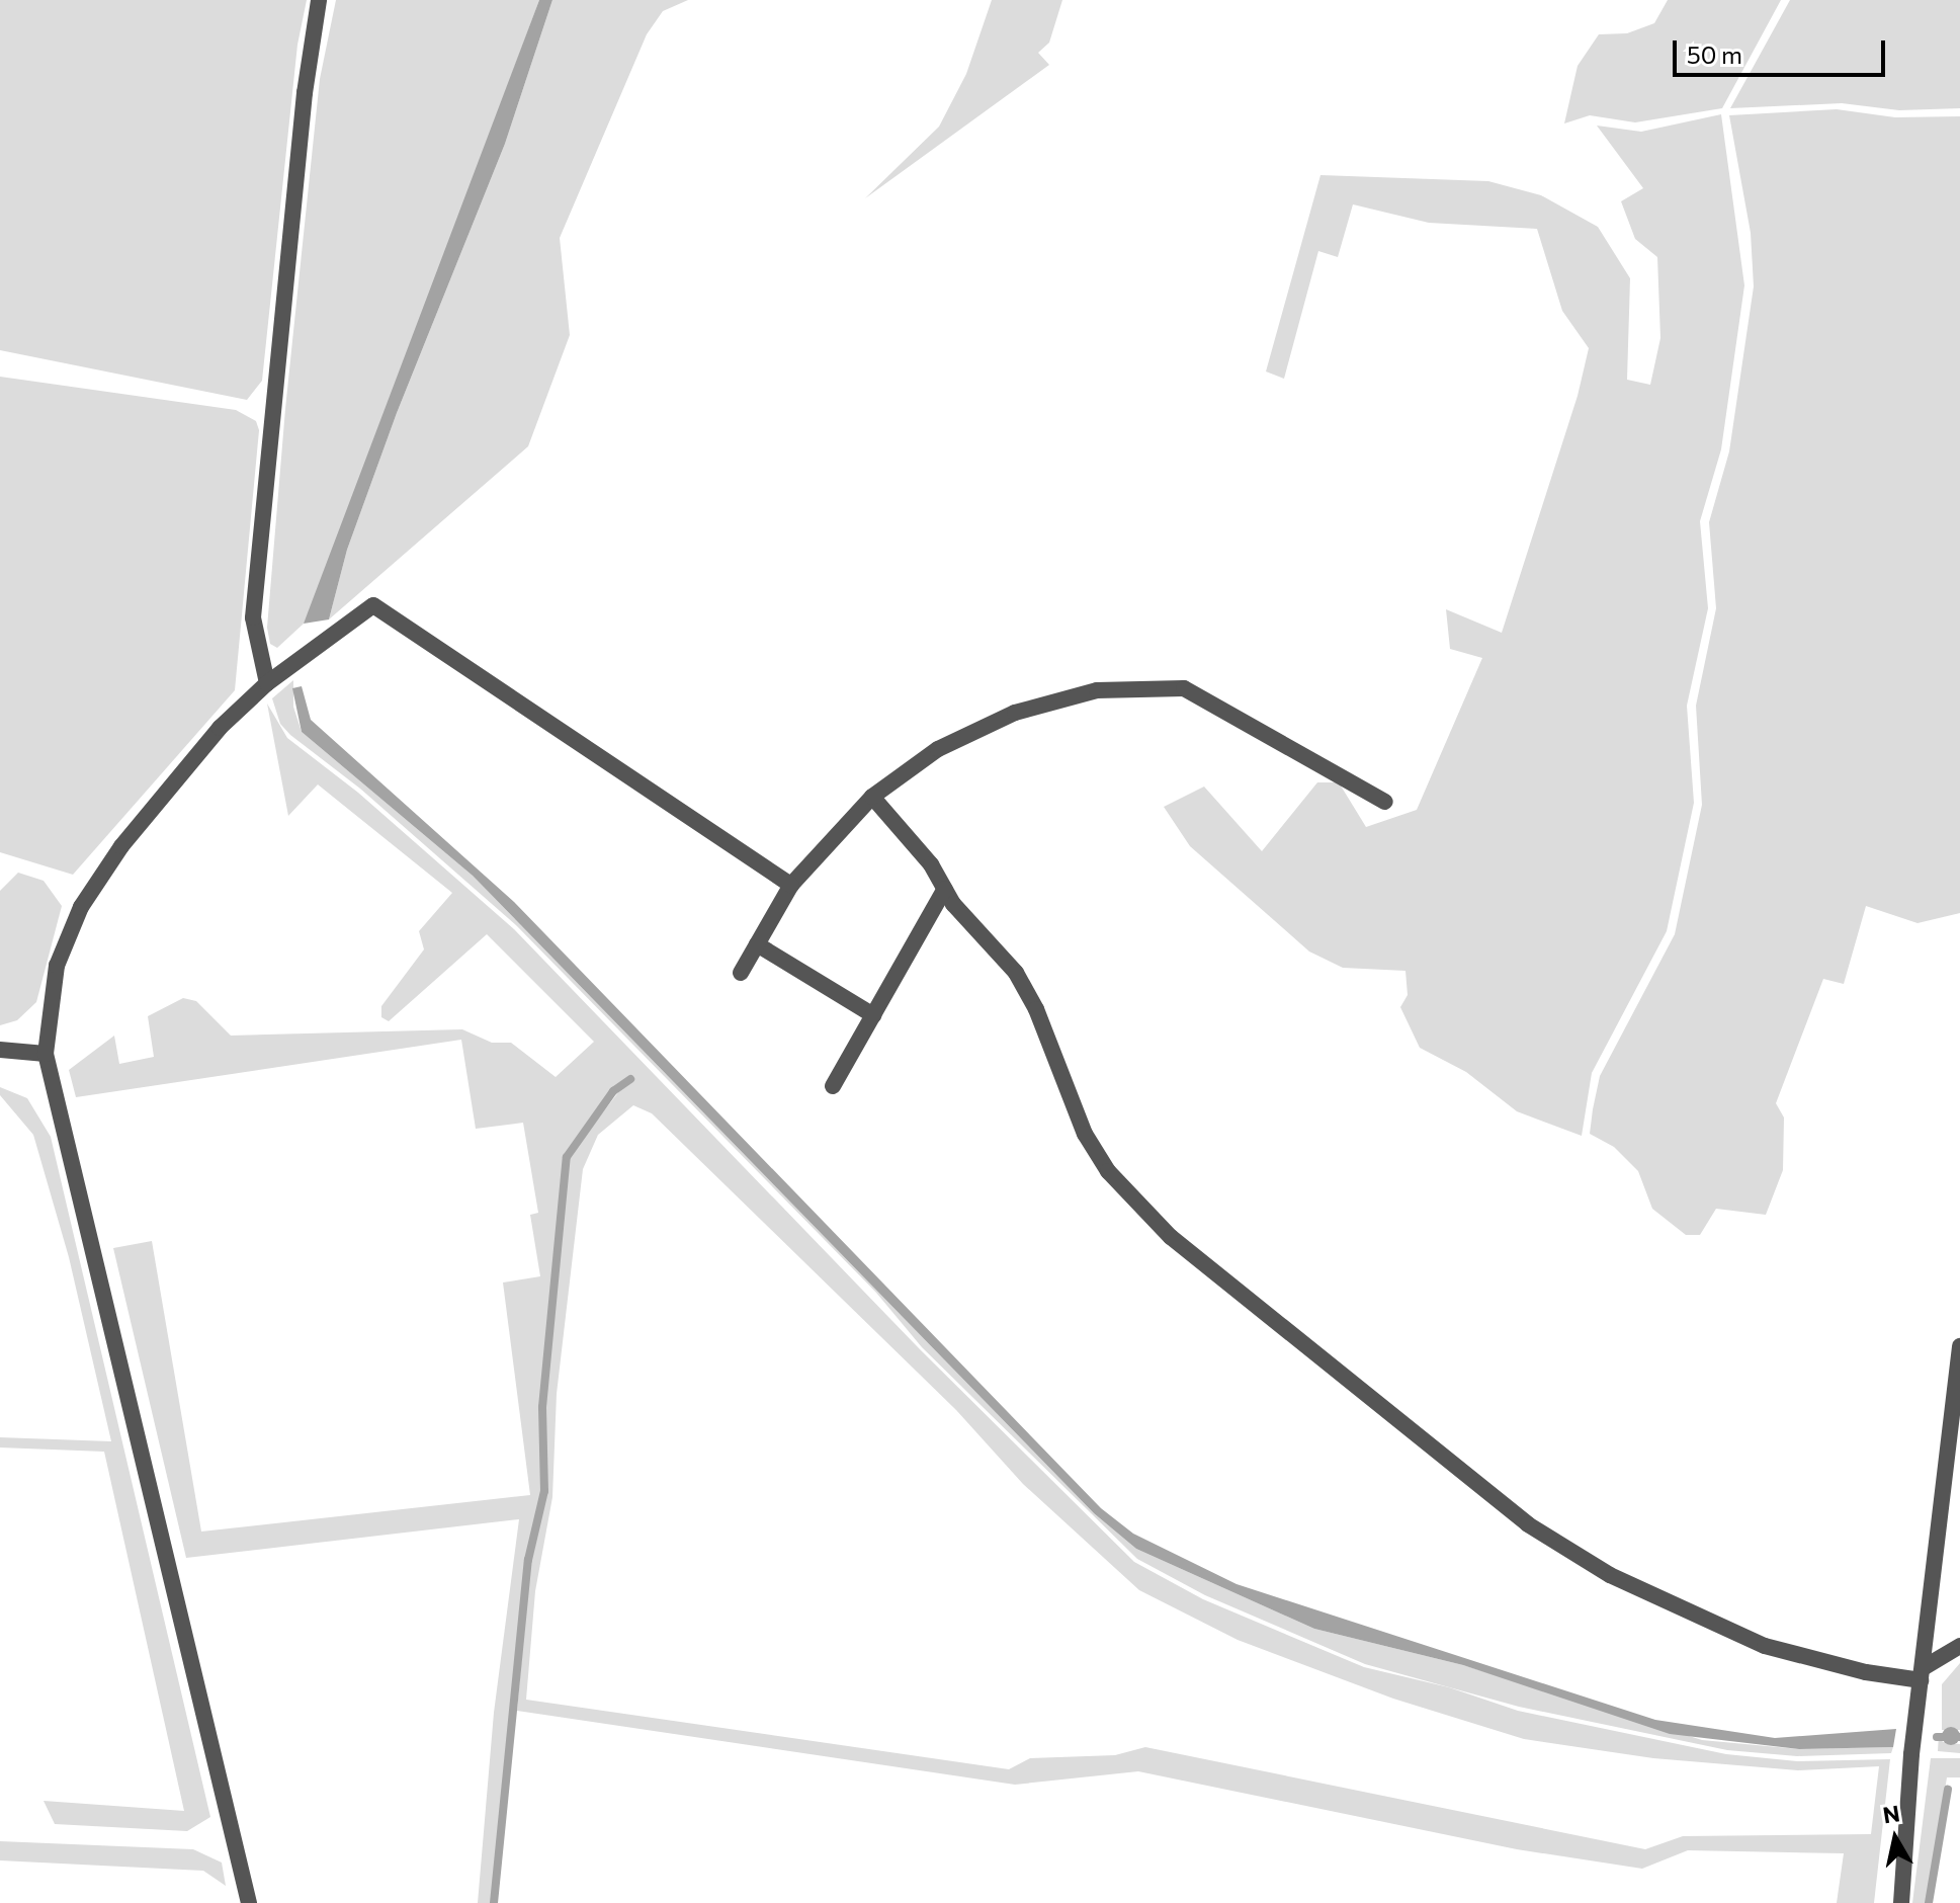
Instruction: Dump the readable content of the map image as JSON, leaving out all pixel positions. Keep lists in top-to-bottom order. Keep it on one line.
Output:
{"scale_bar":"50 m","north":"top"}
